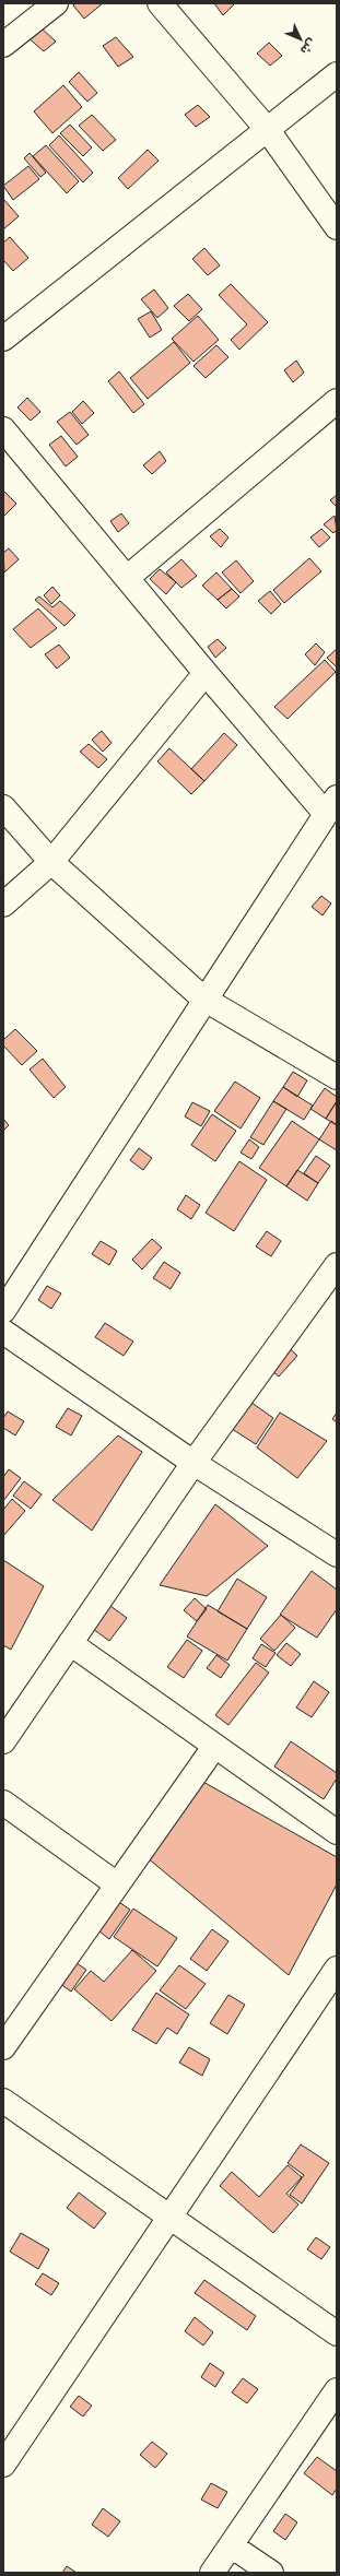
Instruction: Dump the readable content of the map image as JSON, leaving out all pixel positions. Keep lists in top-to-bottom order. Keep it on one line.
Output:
{"north":"bottom right"}
